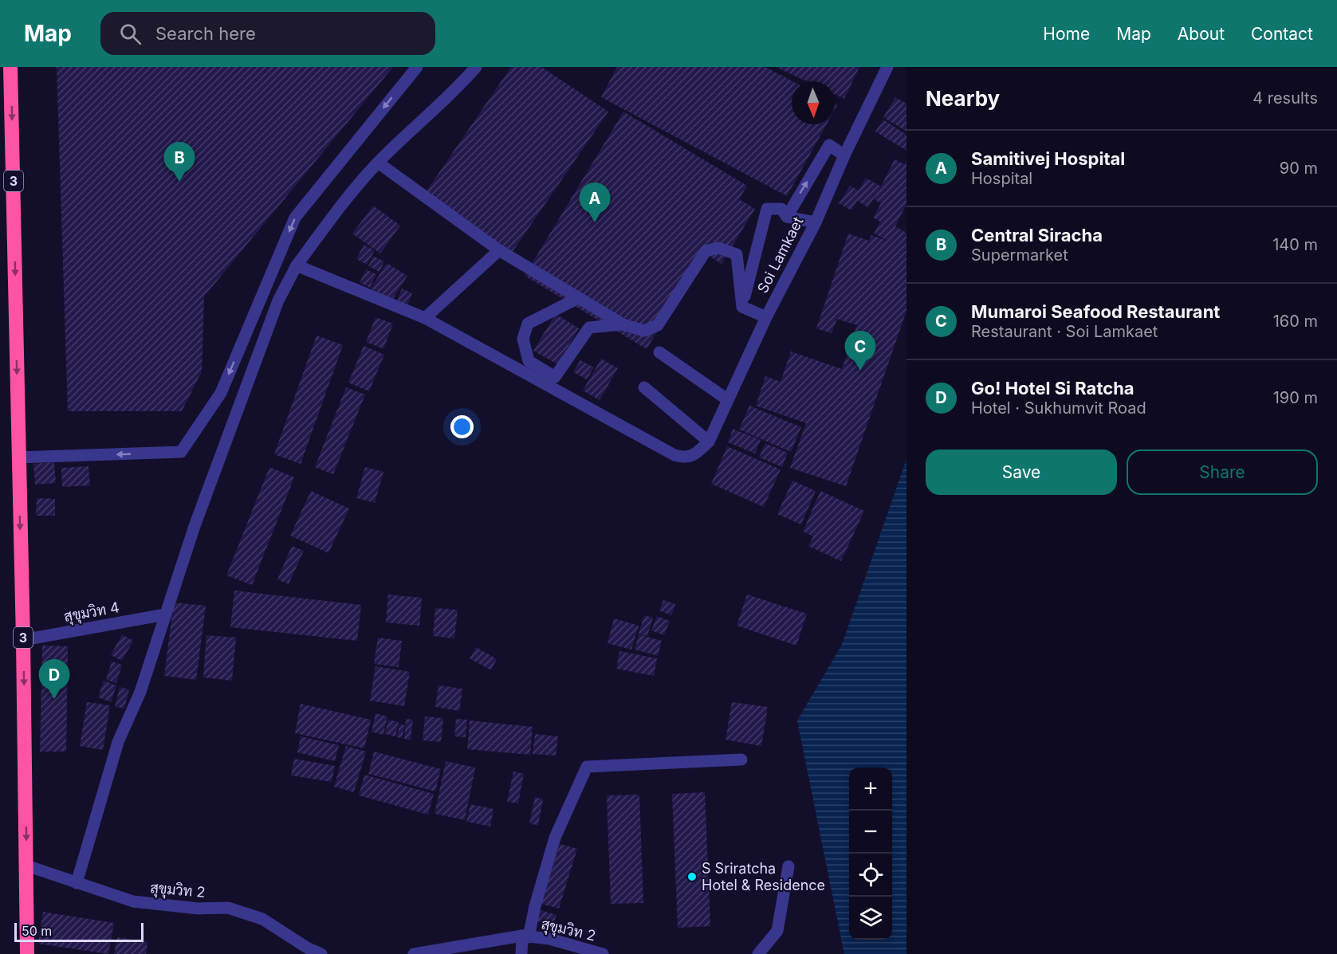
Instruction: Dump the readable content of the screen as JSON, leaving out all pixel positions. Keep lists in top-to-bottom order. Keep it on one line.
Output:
{"streets":{"highway":["3"],"street":["Soi Lamkaet","สุขุมวิท 4","สุขุมวิท 2"]},"crossings":[["3","สุขุมวิท 4"],["3","สุขุมวิท 2"]],"places":["S Sriratcha Hotel & Residence"],"scale_bar":"50 m","north":"bottom","page":{"header":"Map","search":"Search here","nav":["Home","Map","About","Contact"],"heading":["Nearby","4 results"],"list":[{"mark":"A","name":"Samitivej Hospital","note":"Hospital","value":"90 m"},{"mark":"B","name":"Central Siracha","note":"Supermarket","value":"140 m"},{"mark":"C","name":"Mumaroi Seafood Restaurant","note":"Restaurant · Soi Lamkaet","value":"160 m"},{"mark":"D","name":"Go! Hotel Si Ratcha","note":"Hotel · Sukhumvit Road","value":"190 m"}],"pins":["B","A","C","D"],"buttons":["Save","Share"],"map_buttons":["+","−"],"scale":"50 m"}}
